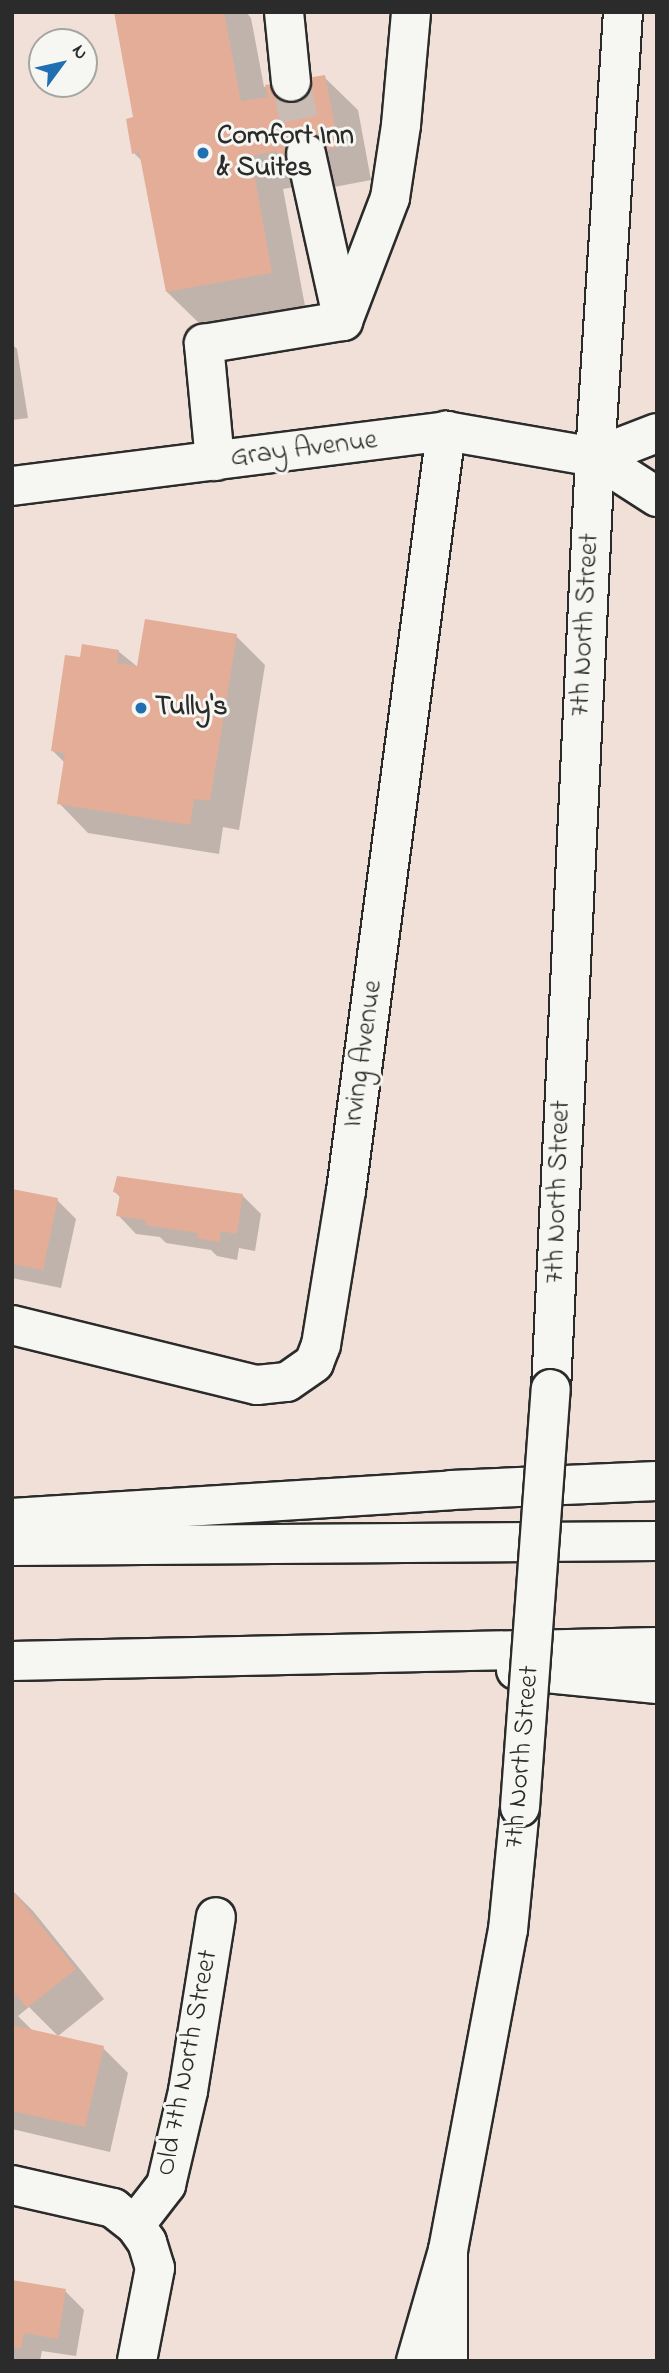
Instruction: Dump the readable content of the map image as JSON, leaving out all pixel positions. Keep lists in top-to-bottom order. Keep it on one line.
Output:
{"streets":{"main road":["Gray Avenue","7th North Street","Irving Avenue","Old 7th North Street"]},"crossings":[["Gray Avenue","7th North Street"],["Gray Avenue","Irving Avenue"]],"places":["Comfort Inn & Suites","Tully's"],"north":"top right"}
